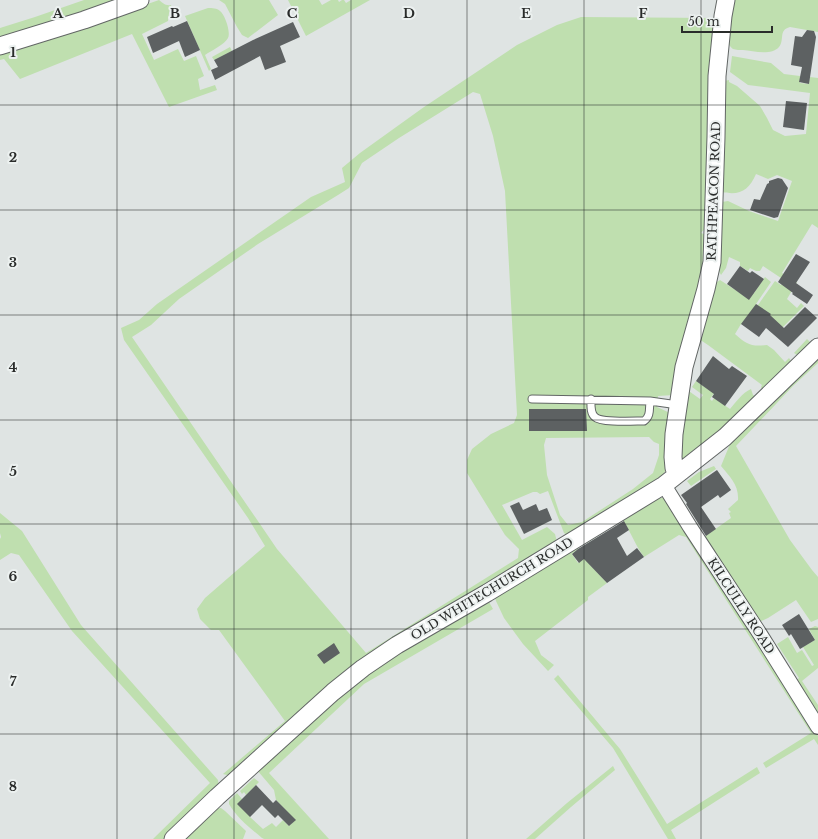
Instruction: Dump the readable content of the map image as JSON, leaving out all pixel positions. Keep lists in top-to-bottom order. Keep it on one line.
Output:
{"streets":{"street":["RATHPEACON ROAD","OLD WHITECHURCH ROAD","KILCULLY ROAD"]},"crossings":[["RATHPEACON ROAD","OLD WHITECHURCH ROAD"],["OLD WHITECHURCH ROAD","KILCULLY ROAD"]],"scale_bar":"50 m","grid":{"columns":["A","B","C","D","E","F"],"rows":["1","2","3","4","5","6","7","8"]}}
